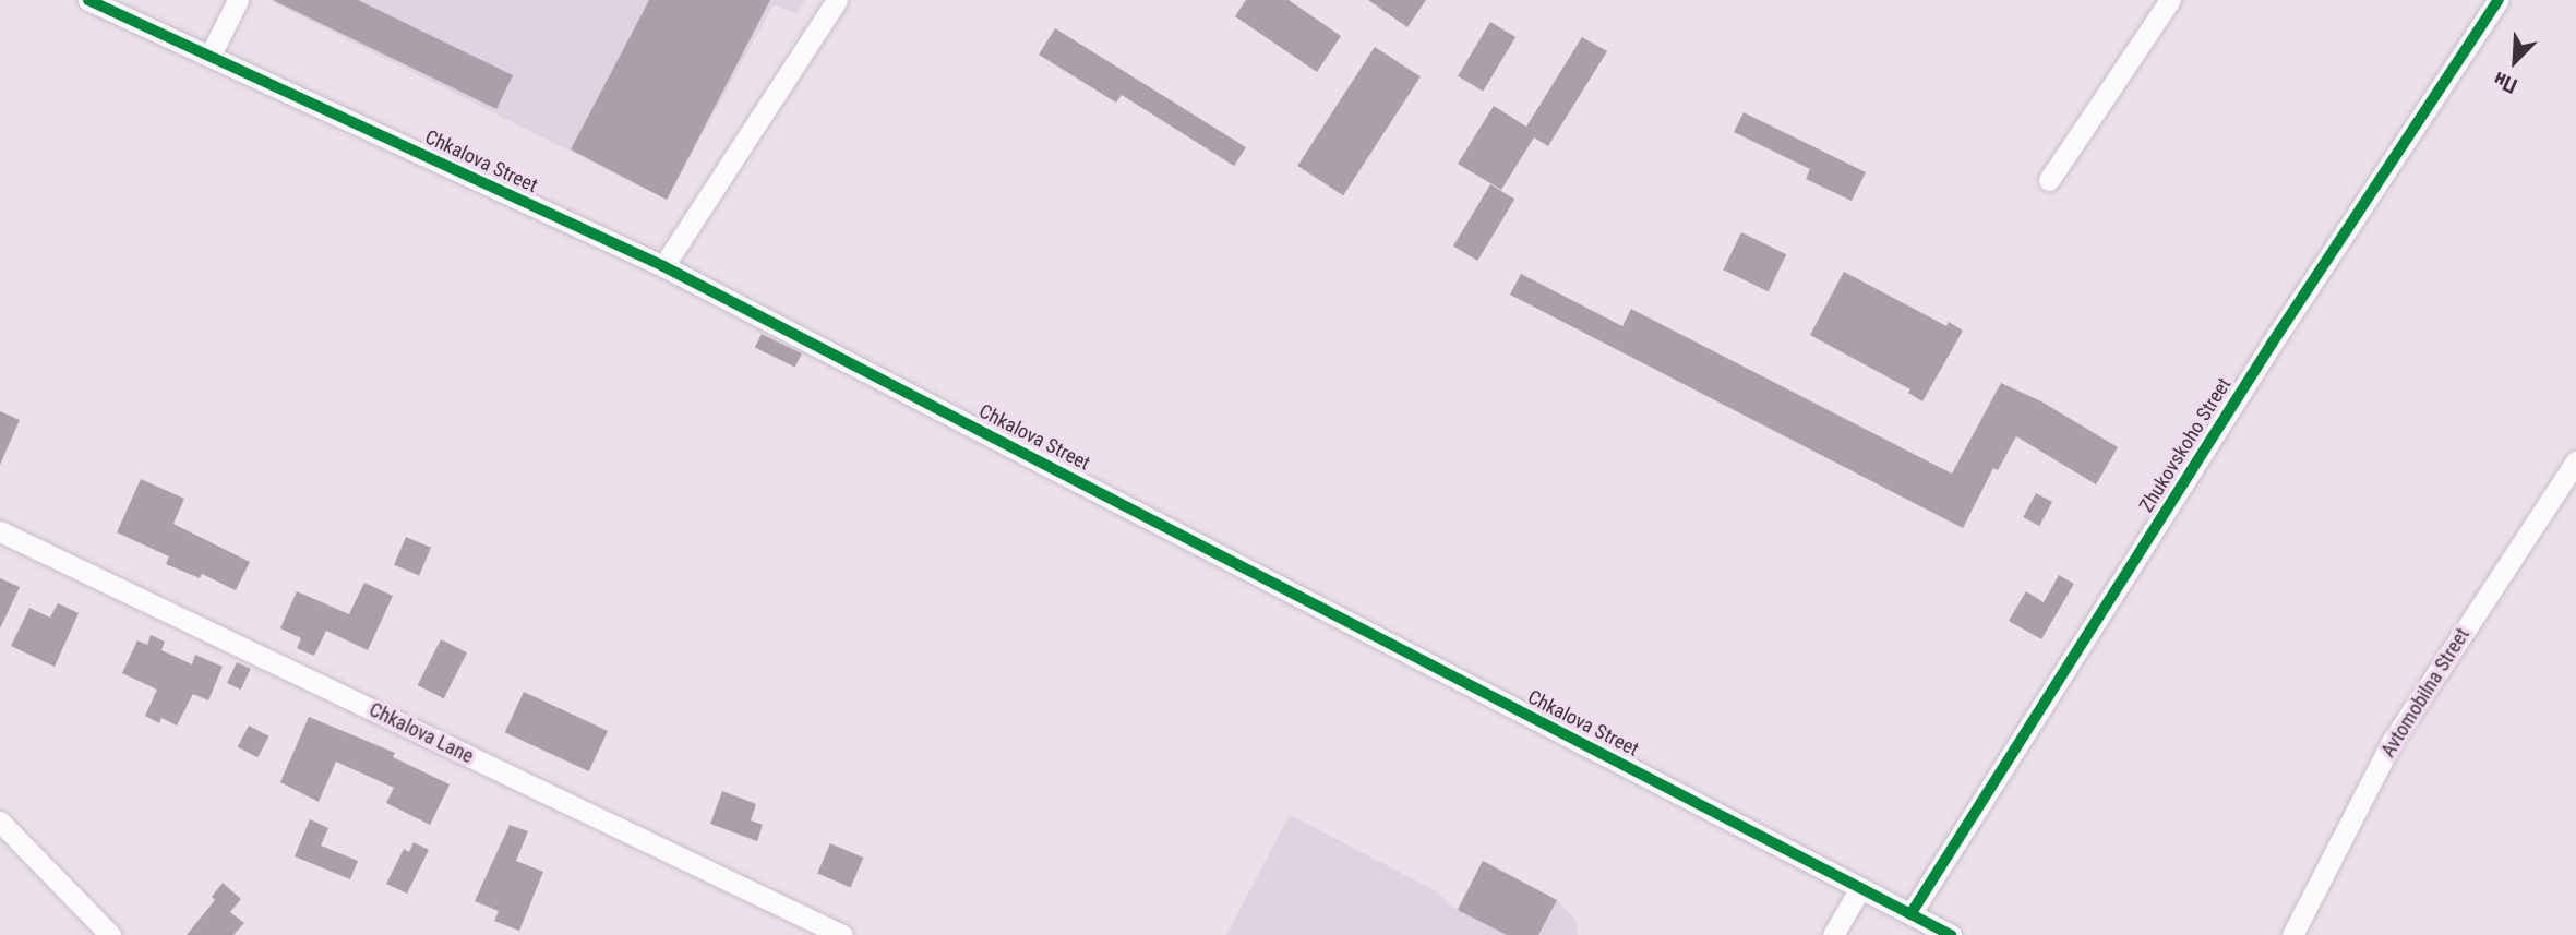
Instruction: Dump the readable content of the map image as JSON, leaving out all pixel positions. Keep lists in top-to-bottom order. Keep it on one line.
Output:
{"streets":{"street":["Chkalova Street","Zhukovskoho Street","Avtomobilna Street","Chkalova Lane"]},"crossings":[["Chkalova Street","Zhukovskoho Street"]],"north":"bottom left"}
